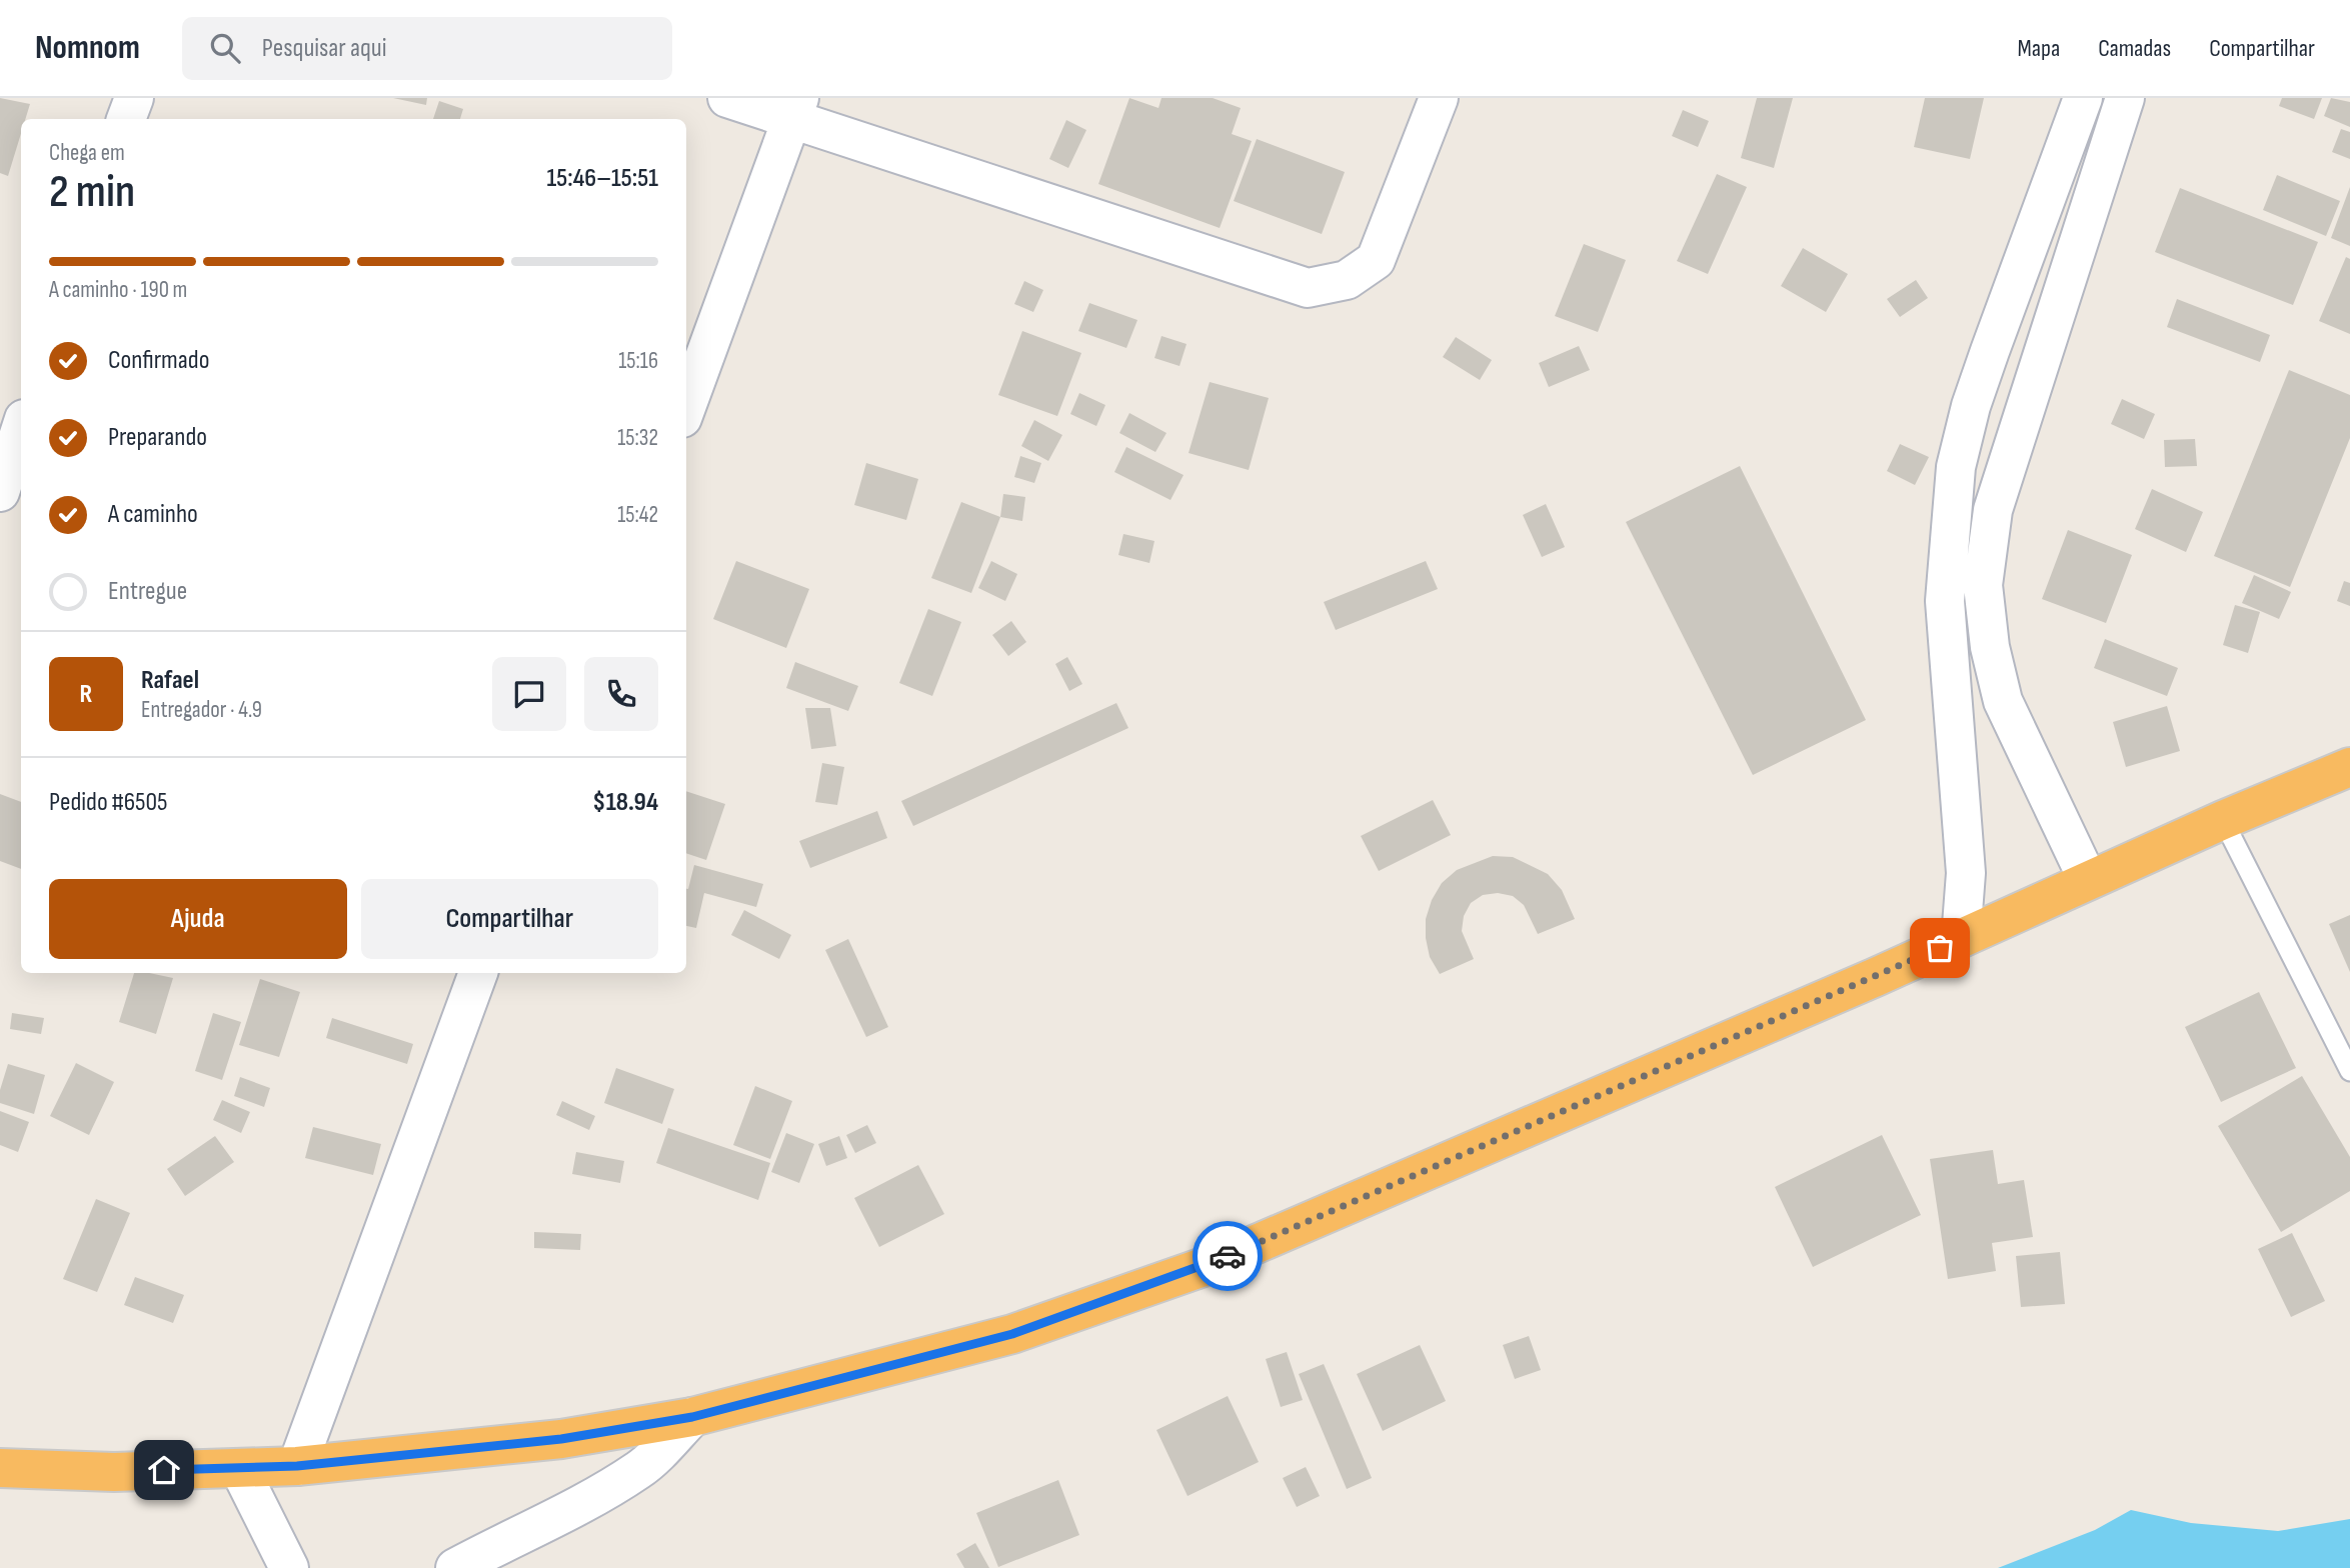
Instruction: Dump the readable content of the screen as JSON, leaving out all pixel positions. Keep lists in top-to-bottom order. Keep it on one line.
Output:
{"page":{"header":"Nomnom","search":"Pesquisar aqui","nav":["Mapa","Camadas","Compartilhar"],"heading":["2 min","Chega em","15:46–15:51"],"panel":["Rafael","Entregador · 4.9","Pedido #6505","$18.94"],"bar":"A caminho · 190 m","list":[["Confirmado","15:16"],["Preparando","15:32"],["A caminho","15:42"],"Entregue"],"round":"R","buttons":["Ajuda","Compartilhar"]}}
